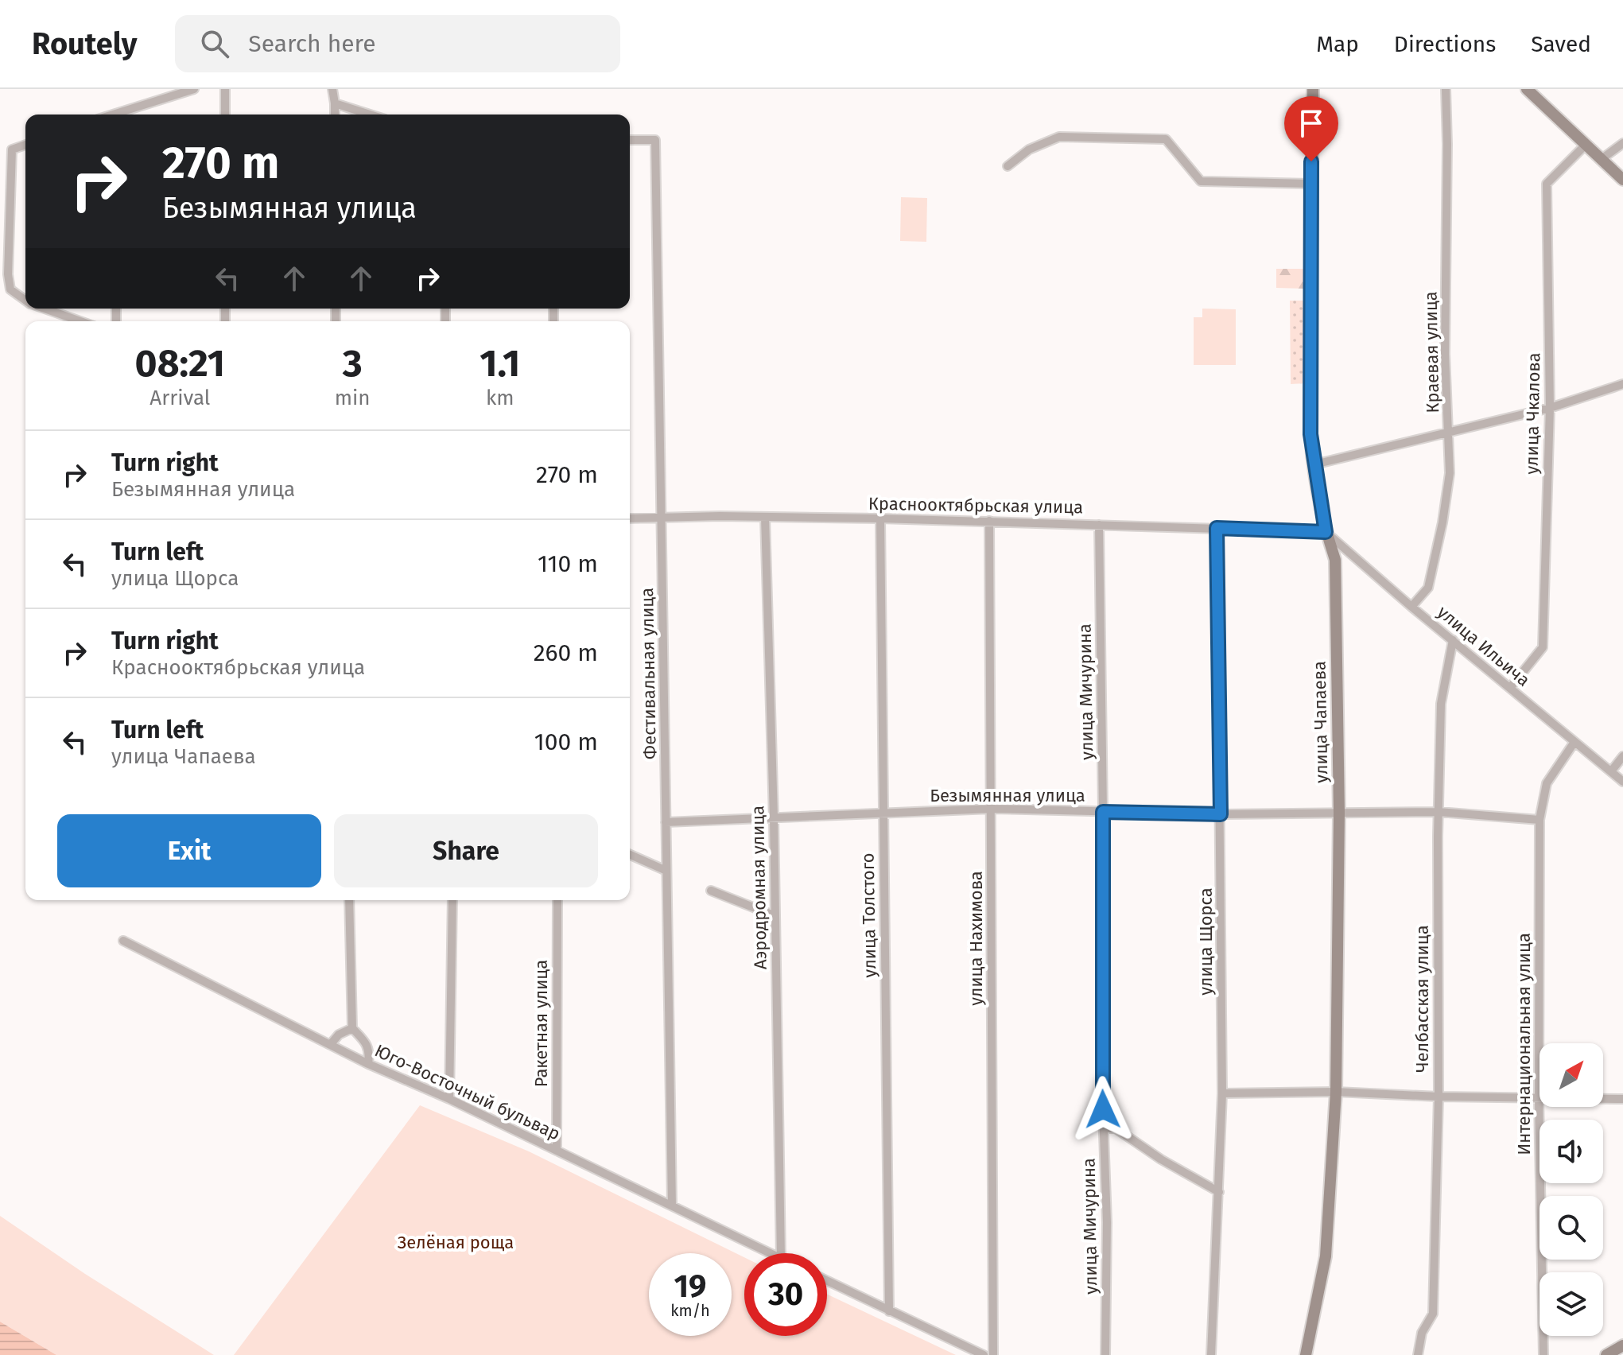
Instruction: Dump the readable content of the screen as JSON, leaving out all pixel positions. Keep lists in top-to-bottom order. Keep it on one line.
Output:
{"streets":{"main road":["улица Чапаева"],"street":["Краевая улица","улица Чкалова","Краснооктябрьская улица","улица Ильича","Фестивальная улица","улица Мичурина","Безымянная улица","Аэродромная улица","улица Толстого","улица Нахимова","улица Щорса","Челбасская улица","Ракетная улица","Интернациональная улица","Юго-Восточный бульвар"]},"crossings":[["Краевая улица","улица Ильича"],["улица Чкалова","улица Ильича"],["Краснооктябрьская улица","улица Ильича"],["Краснооктябрьская улица","Фестивальная улица"],["Краснооктябрьская улица","улица Мичурина"],["Краснооктябрьская улица","улица Чапаева"],["Краснооктябрьская улица","Аэродромная улица"],["Краснооктябрьская улица","улица Толстого"],["Краснооктябрьская улица","улица Нахимова"],["Краснооктябрьская улица","улица Щорса"],["улица Ильича","улица Чапаева"],["улица Ильича","Челбасская улица"],["улица Ильича","Интернациональная улица"],["Фестивальная улица","Безымянная улица"],["Фестивальная улица","Юго-Восточный бульвар"],["улица Мичурина","Безымянная улица"],["улица Чапаева","Безымянная улица"],["Безымянная улица","Аэродромная улица"],["Безымянная улица","улица Толстого"],["Безымянная улица","улица Нахимова"],["Безымянная улица","улица Щорса"],["Безымянная улица","Челбасская улица"],["Безымянная улица","Интернациональная улица"],["Ракетная улица","Юго-Восточный бульвар"]],"parks":["Зелёная роща"],"north":"top right","page":{"header":"Routely","search":"Search here","nav":["Map","Directions","Saved"],"turn":["270 m","Безымянная улица"],"eta":["08:21","Arrival","3","min","1.1","km"],"list":[{"name":"Turn right","note":"Безымянная улица","value":"270 m"},{"name":"Turn left","note":"улица Щорса","value":"110 m"},{"name":"Turn right","note":"Краснооктябрьская улица","value":"260 m"},{"name":"Turn left","note":"улица Чапаева","value":"100 m"}],"buttons":["Exit","Share"],"speed":"19 km/h","limit":"30"}}
